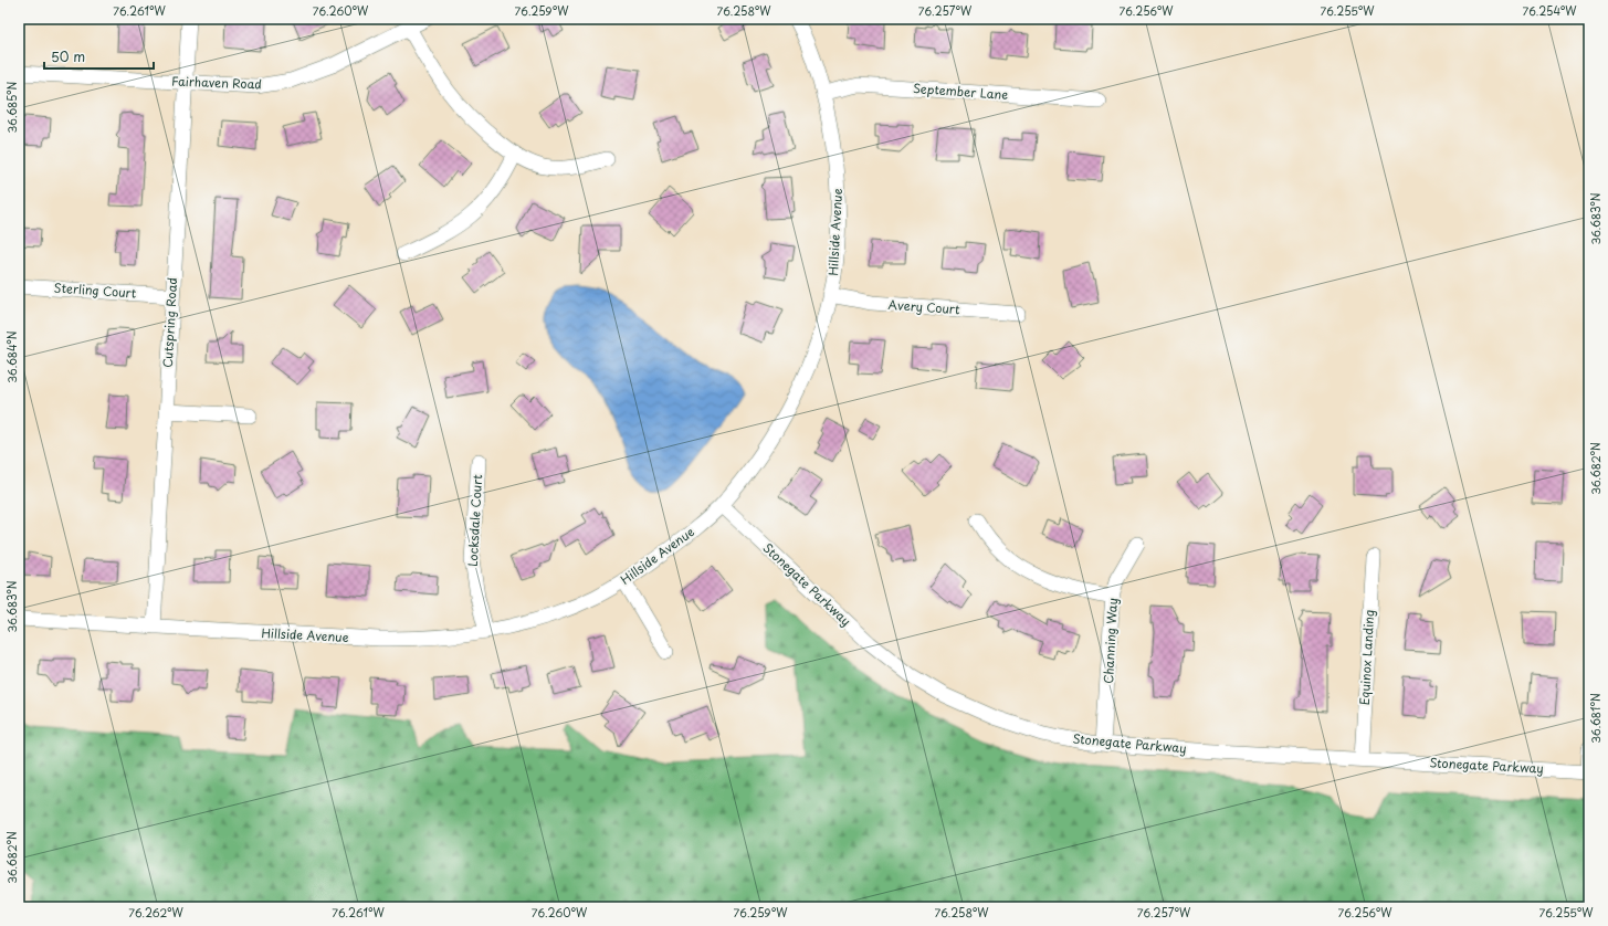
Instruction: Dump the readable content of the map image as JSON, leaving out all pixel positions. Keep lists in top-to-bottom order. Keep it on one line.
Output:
{"streets":{"street":["Fairhaven Road","September Lane","Hillside Avenue","Sterling Court","Avery Court","Cutspring Road","Locksdale Court","Stonegate Parkway","Channing Way","Equinox Landing"]},"crossings":[["Fairhaven Road","Cutspring Road"],["September Lane","Hillside Avenue"],["Hillside Avenue","Avery Court"],["Hillside Avenue","Cutspring Road"],["Hillside Avenue","Locksdale Court"],["Hillside Avenue","Stonegate Parkway"],["Sterling Court","Cutspring Road"],["Stonegate Parkway","Channing Way"],["Stonegate Parkway","Equinox Landing"]],"scale_bar":"50 m","coordinates":["76.261°W","76.260°W","76.259°W","76.258°W","76.257°W","76.256°W","76.255°W","76.254°W","36.685°N","36.683°N","36.684°N","36.682°N","36.681°N","76.262°W"]}
